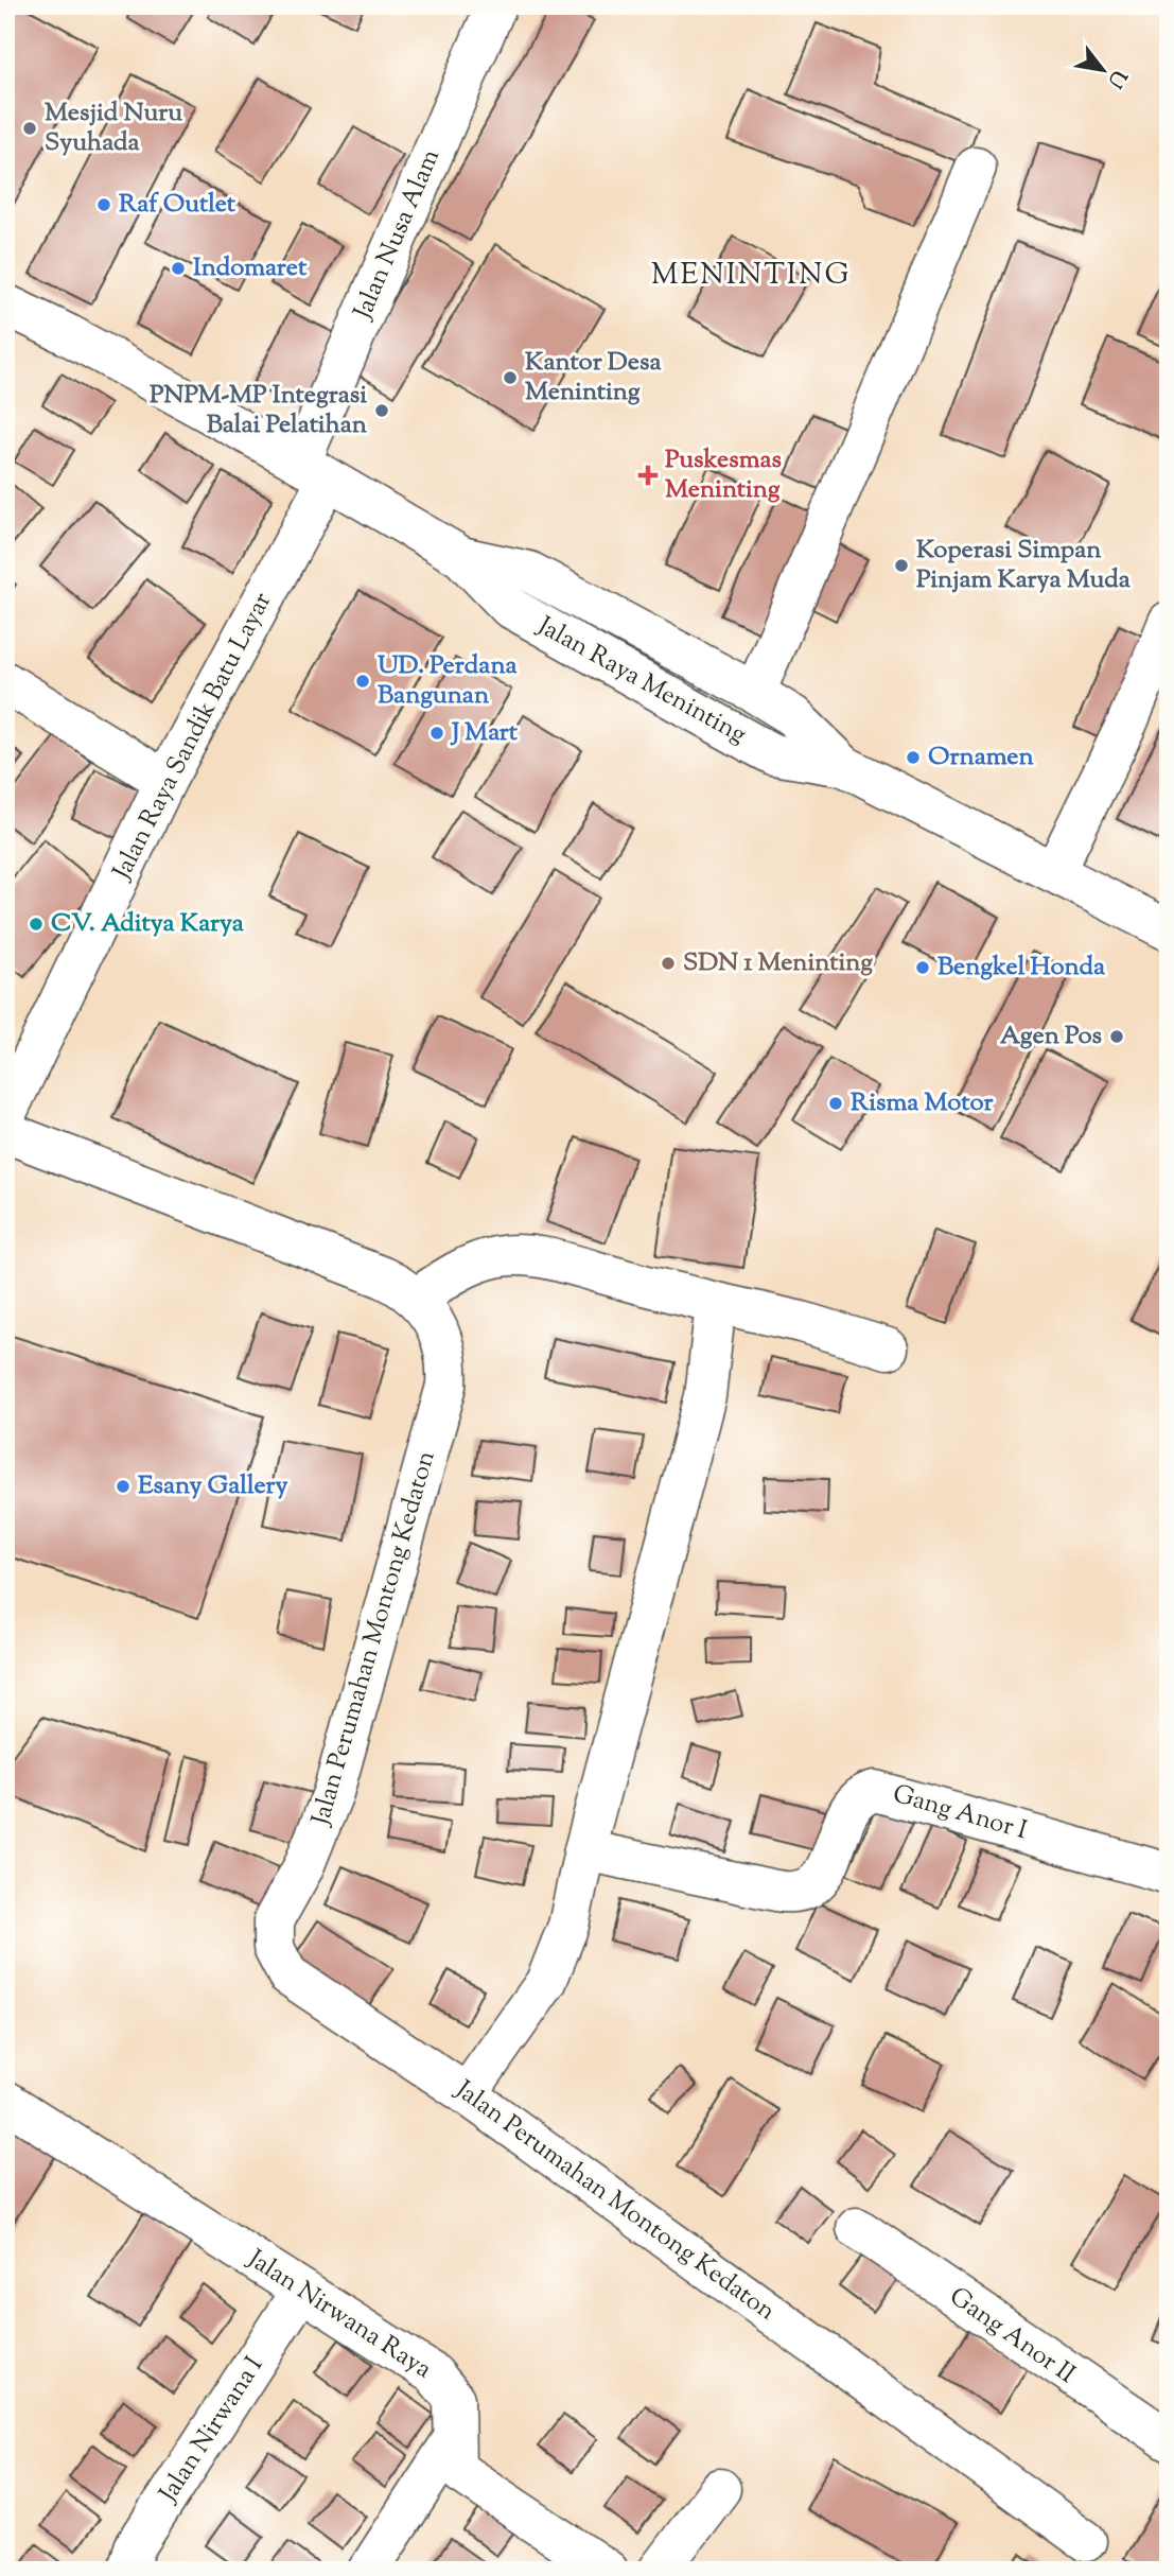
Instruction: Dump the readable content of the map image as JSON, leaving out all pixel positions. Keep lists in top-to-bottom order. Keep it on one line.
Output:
{"streets":{"main road":["Jalan Nusa Alam","Jalan Raya Meninting","Jalan Raya Sandik Batu Layar","Jalan Perumahan Montong Kedaton","Gang Anor I","Jalan Nirwana Raya","Gang Anor II","Jalan Nirwana I"]},"crossings":[["Jalan Nusa Alam","Jalan Raya Meninting"],["Jalan Nusa Alam","Jalan Raya Sandik Batu Layar"],["Jalan Raya Meninting","Jalan Raya Sandik Batu Layar"],["Jalan Nirwana Raya","Jalan Nirwana I"]],"districts":["MENINTING"],"places":{"other":["Mesjid Nuru Syuhada","Raf Outlet","Indomaret","Kantor Desa Meninting","PNPM-MP Integrasi Balai Pelatihan","Koperasi Simpan Pinjam Karya Muda","UD. Perdana Bangunan","J Mart","Ornamen","CV. Aditya Karya","SDN 1 Meninting","Bengkel Honda","Agen Pos","Risma Motor","Esany Gallery"],"health":["Puskesmas Meninting"]},"north":"bottom right"}
